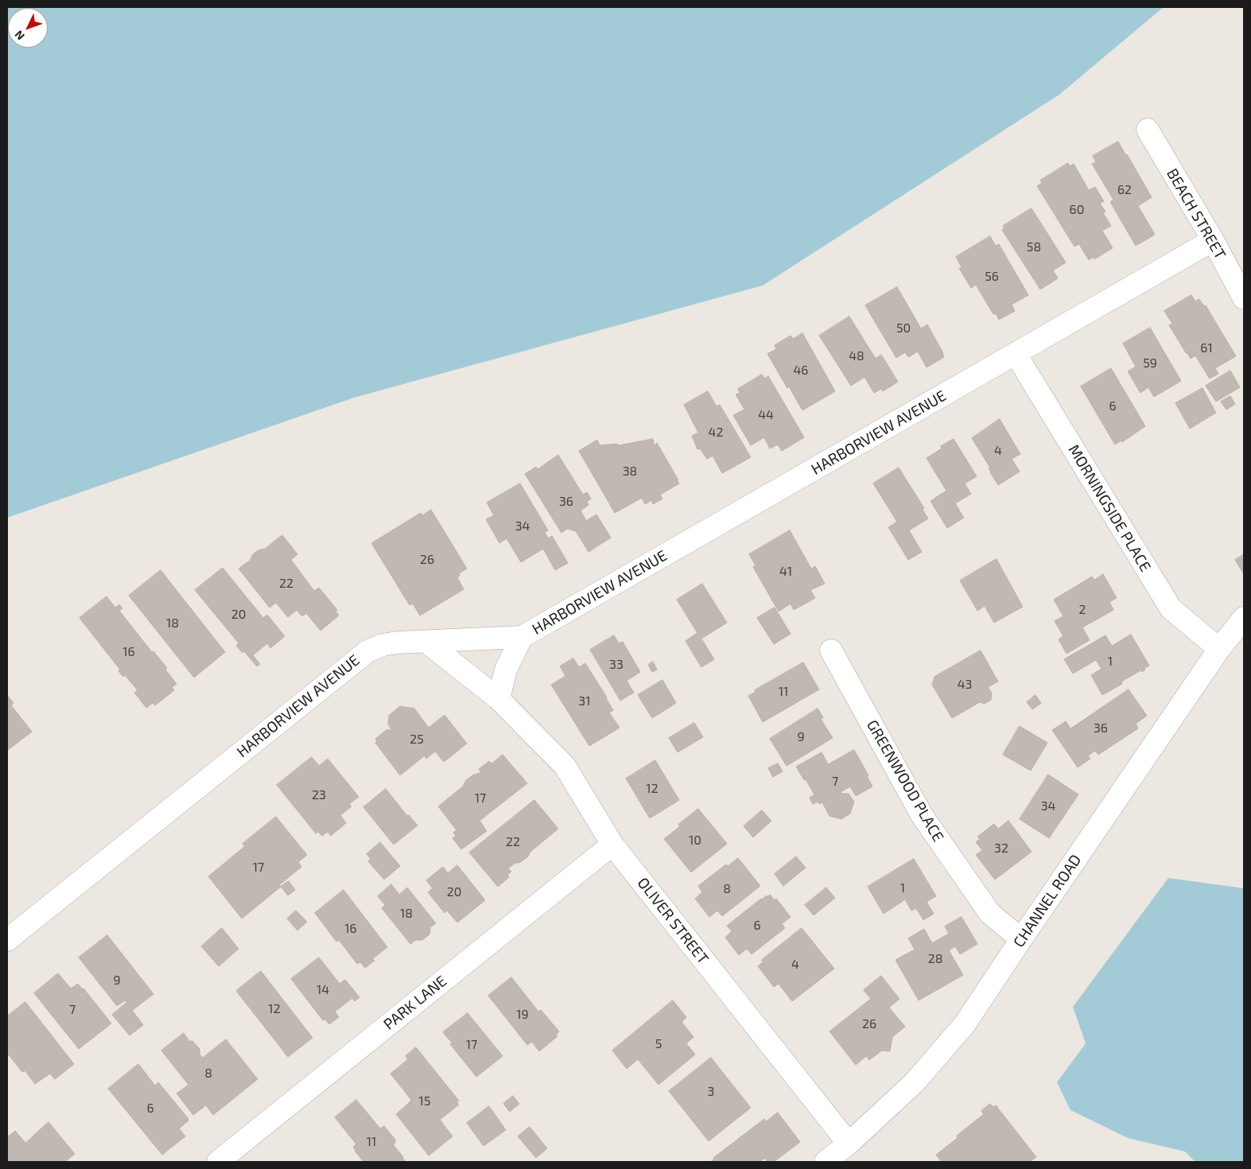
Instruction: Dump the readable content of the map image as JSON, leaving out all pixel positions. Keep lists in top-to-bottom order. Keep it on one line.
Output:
{"streets":{"street":["BEACH STREET","HARBORVIEW AVENUE","MORNINGSIDE PLACE","GREENWOOD PLACE","CHANNEL ROAD","OLIVER STREET","PARK LANE"]},"crossings":[["BEACH STREET","HARBORVIEW AVENUE"],["HARBORVIEW AVENUE","MORNINGSIDE PLACE"],["HARBORVIEW AVENUE","OLIVER STREET"],["MORNINGSIDE PLACE","CHANNEL ROAD"],["GREENWOOD PLACE","CHANNEL ROAD"],["CHANNEL ROAD","OLIVER STREET"],["OLIVER STREET","PARK LANE"]],"house_numbers":["62","60","58","56","50","61","48","59","46","6","44","42","4","38","36","34","26","41","22","2","20","18","16","1","33","43","11","31","36","9","25","7","12","23","17","34","10","22","32","17","1","8","20","18","6","16","28","4","9","14","12","7","19","26","5","17","8","3","15","6","11"],"north":"bottom left"}
